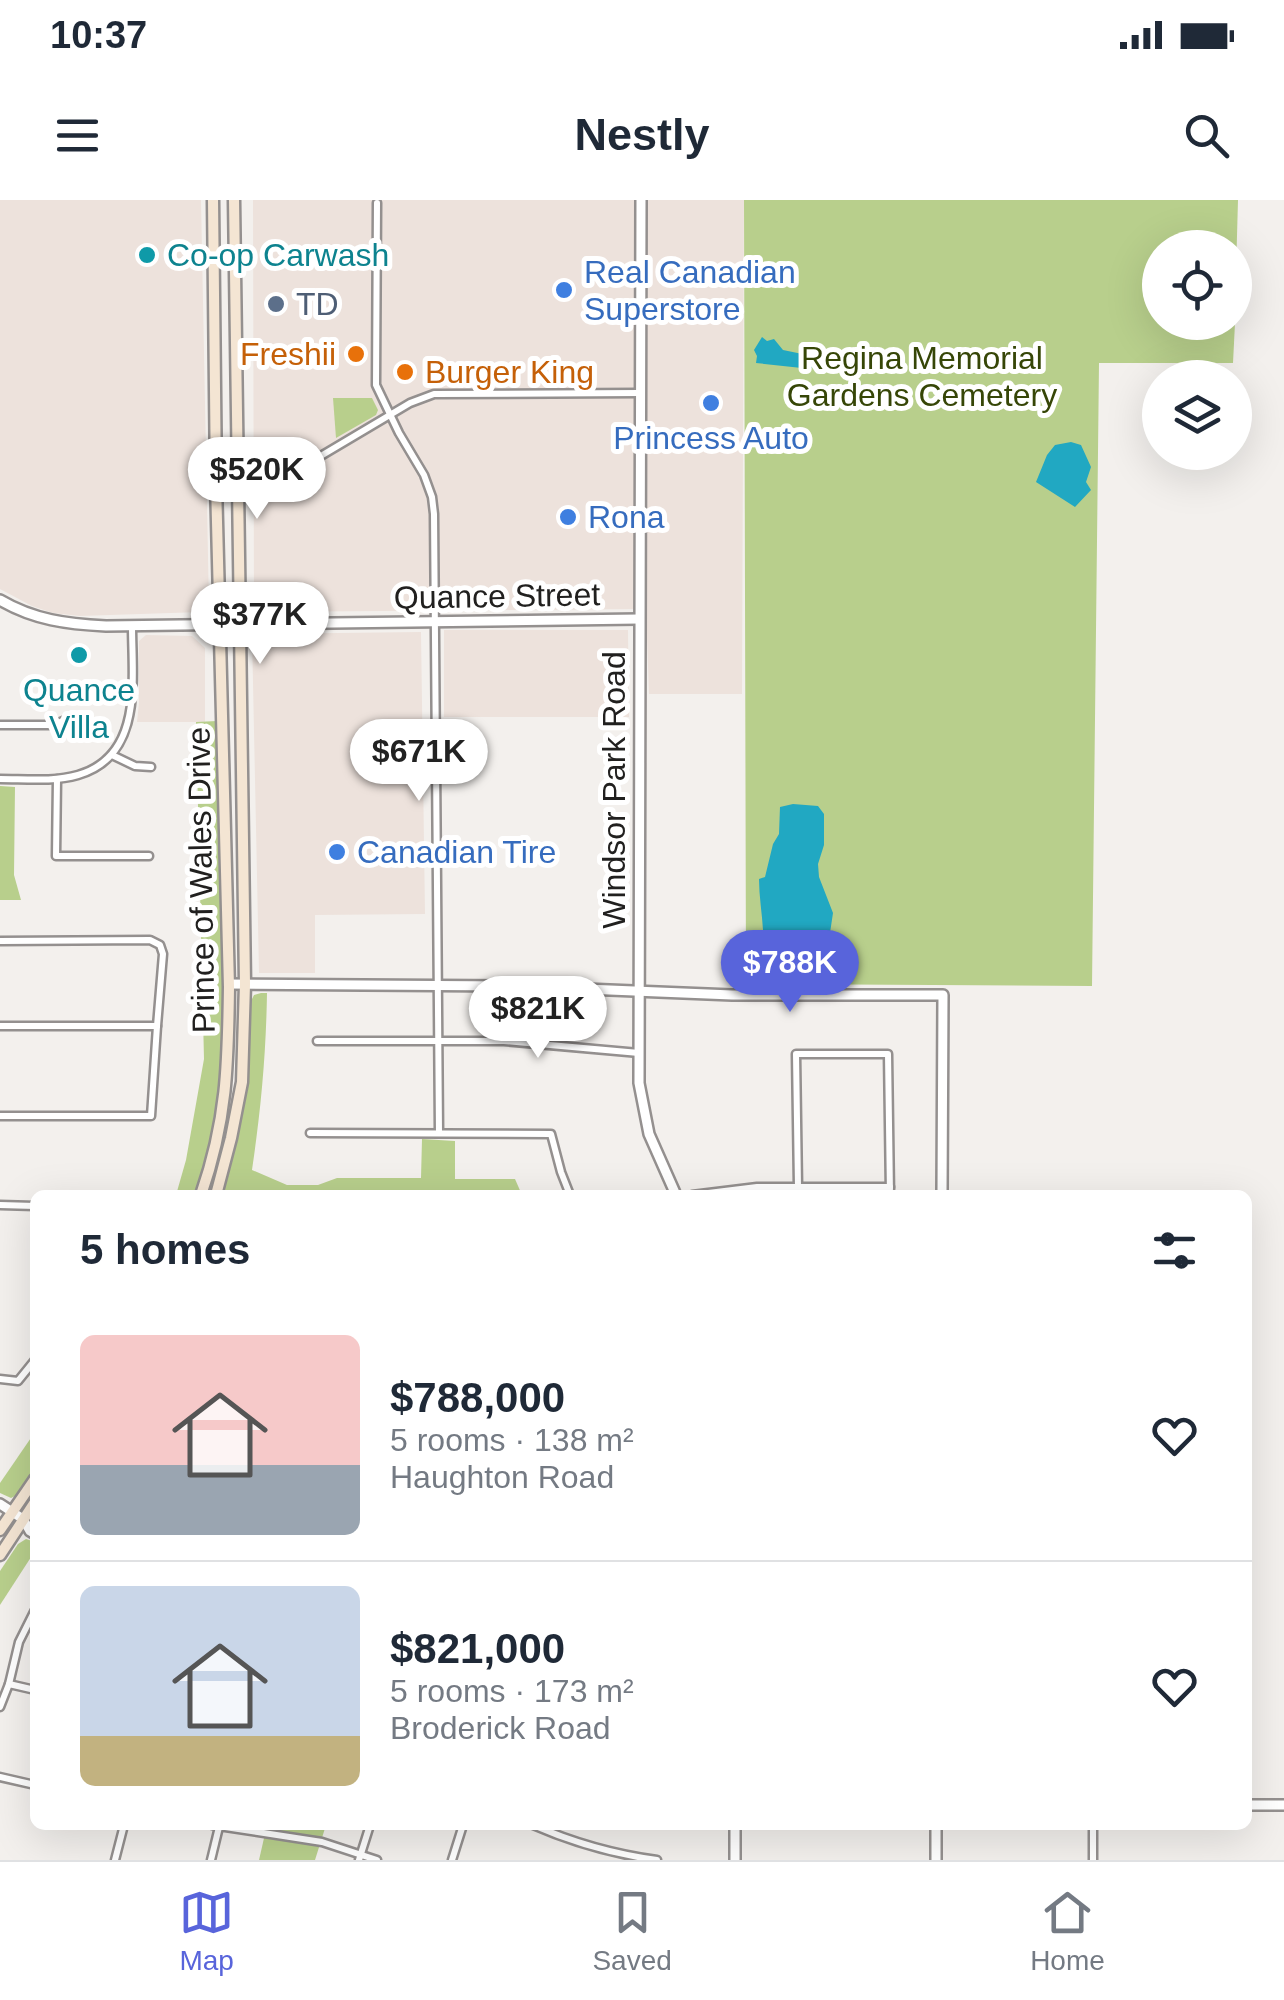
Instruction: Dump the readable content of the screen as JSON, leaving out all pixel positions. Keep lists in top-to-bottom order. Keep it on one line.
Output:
{"streets":{"main road":["Prince of Wales Drive"],"street":["Quance Street","Windsor Park Road"]},"crossings":[["Quance Street","Windsor Park Road"],["Quance Street","Prince of Wales Drive"]],"parks":["Regina Memorial Gardens Cemetery"],"places":["Co-op Carwash","Real Canadian Superstore","TD","Freshii","Burger King","Princess Auto","Rona","Quance Villa","Canadian Tire"],"page":{"status":"10:37","header":"Nestly","price":["$520K","$377K","$671K","$788K","$821K"],"heading":"5 homes","list":[{"name":"$788,000","note":"5 rooms · 138 m² · Haughton Road"},{"name":"$821,000","note":"5 rooms · 173 m² · Broderick Road"}],"tabs":["Map","Saved","Home"]}}
